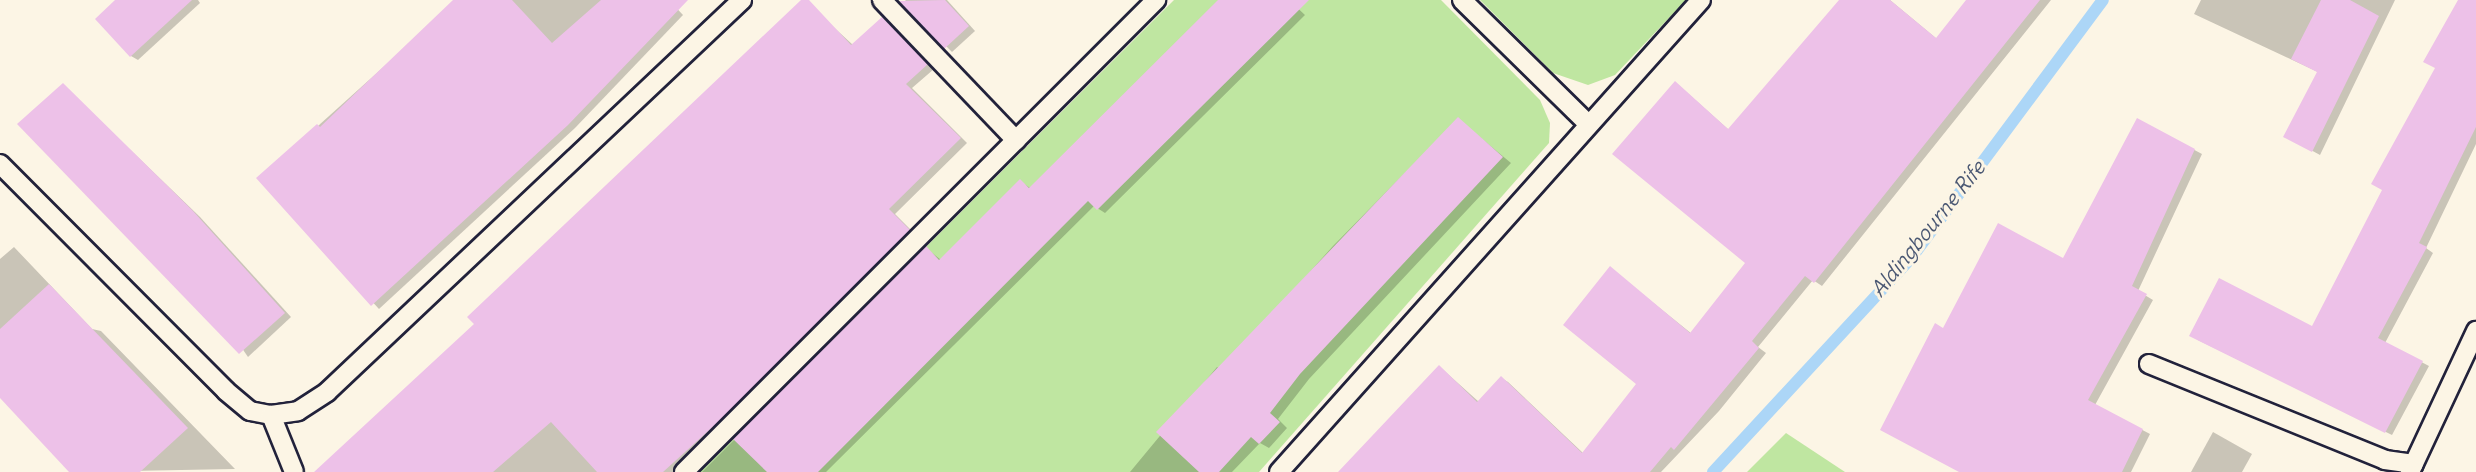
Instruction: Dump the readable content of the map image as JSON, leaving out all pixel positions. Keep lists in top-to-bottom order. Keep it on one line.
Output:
{"water":["Aldingbourne Rife"]}
